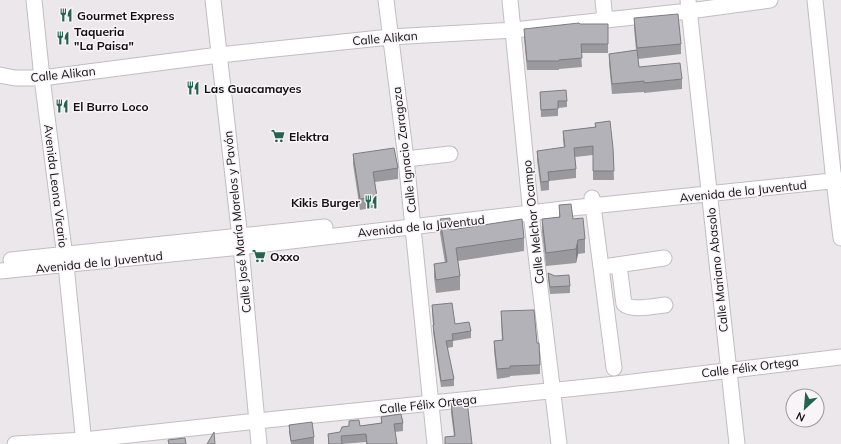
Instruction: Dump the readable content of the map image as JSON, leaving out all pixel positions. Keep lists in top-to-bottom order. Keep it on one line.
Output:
{"streets":{"street":["Calle Alikan","Calle Ignacio Zaragoza","Avenida Leona Vicario","Avenida de la Juventud","Calle José María Morelos y Pavón","Calle Melchor Ocampo","Calle Mariano Abasolo","Calle Félix Ortega"]},"crossings":[["Calle Alikan","Calle Ignacio Zaragoza"],["Calle Alikan","Avenida Leona Vicario"],["Calle Alikan","Calle José María Morelos y Pavón"],["Calle Alikan","Calle Melchor Ocampo"],["Calle Alikan","Calle Mariano Abasolo"],["Calle Ignacio Zaragoza","Avenida de la Juventud"],["Calle Ignacio Zaragoza","Calle Félix Ortega"],["Avenida Leona Vicario","Avenida de la Juventud"],["Avenida Leona Vicario","Calle Félix Ortega"],["Avenida de la Juventud","Calle José María Morelos y Pavón"],["Avenida de la Juventud","Calle Melchor Ocampo"],["Avenida de la Juventud","Calle Mariano Abasolo"],["Calle José María Morelos y Pavón","Calle Félix Ortega"],["Calle Melchor Ocampo","Calle Félix Ortega"],["Calle Mariano Abasolo","Calle Félix Ortega"]],"places":{"restaurant":["Gourmet Express","Taqueria \"La Paisa\"","Las Guacamayes","El Burro Loco","Kikis Burger"],"supermarket":["Elektra","Oxxo"]},"north":"bottom left"}
